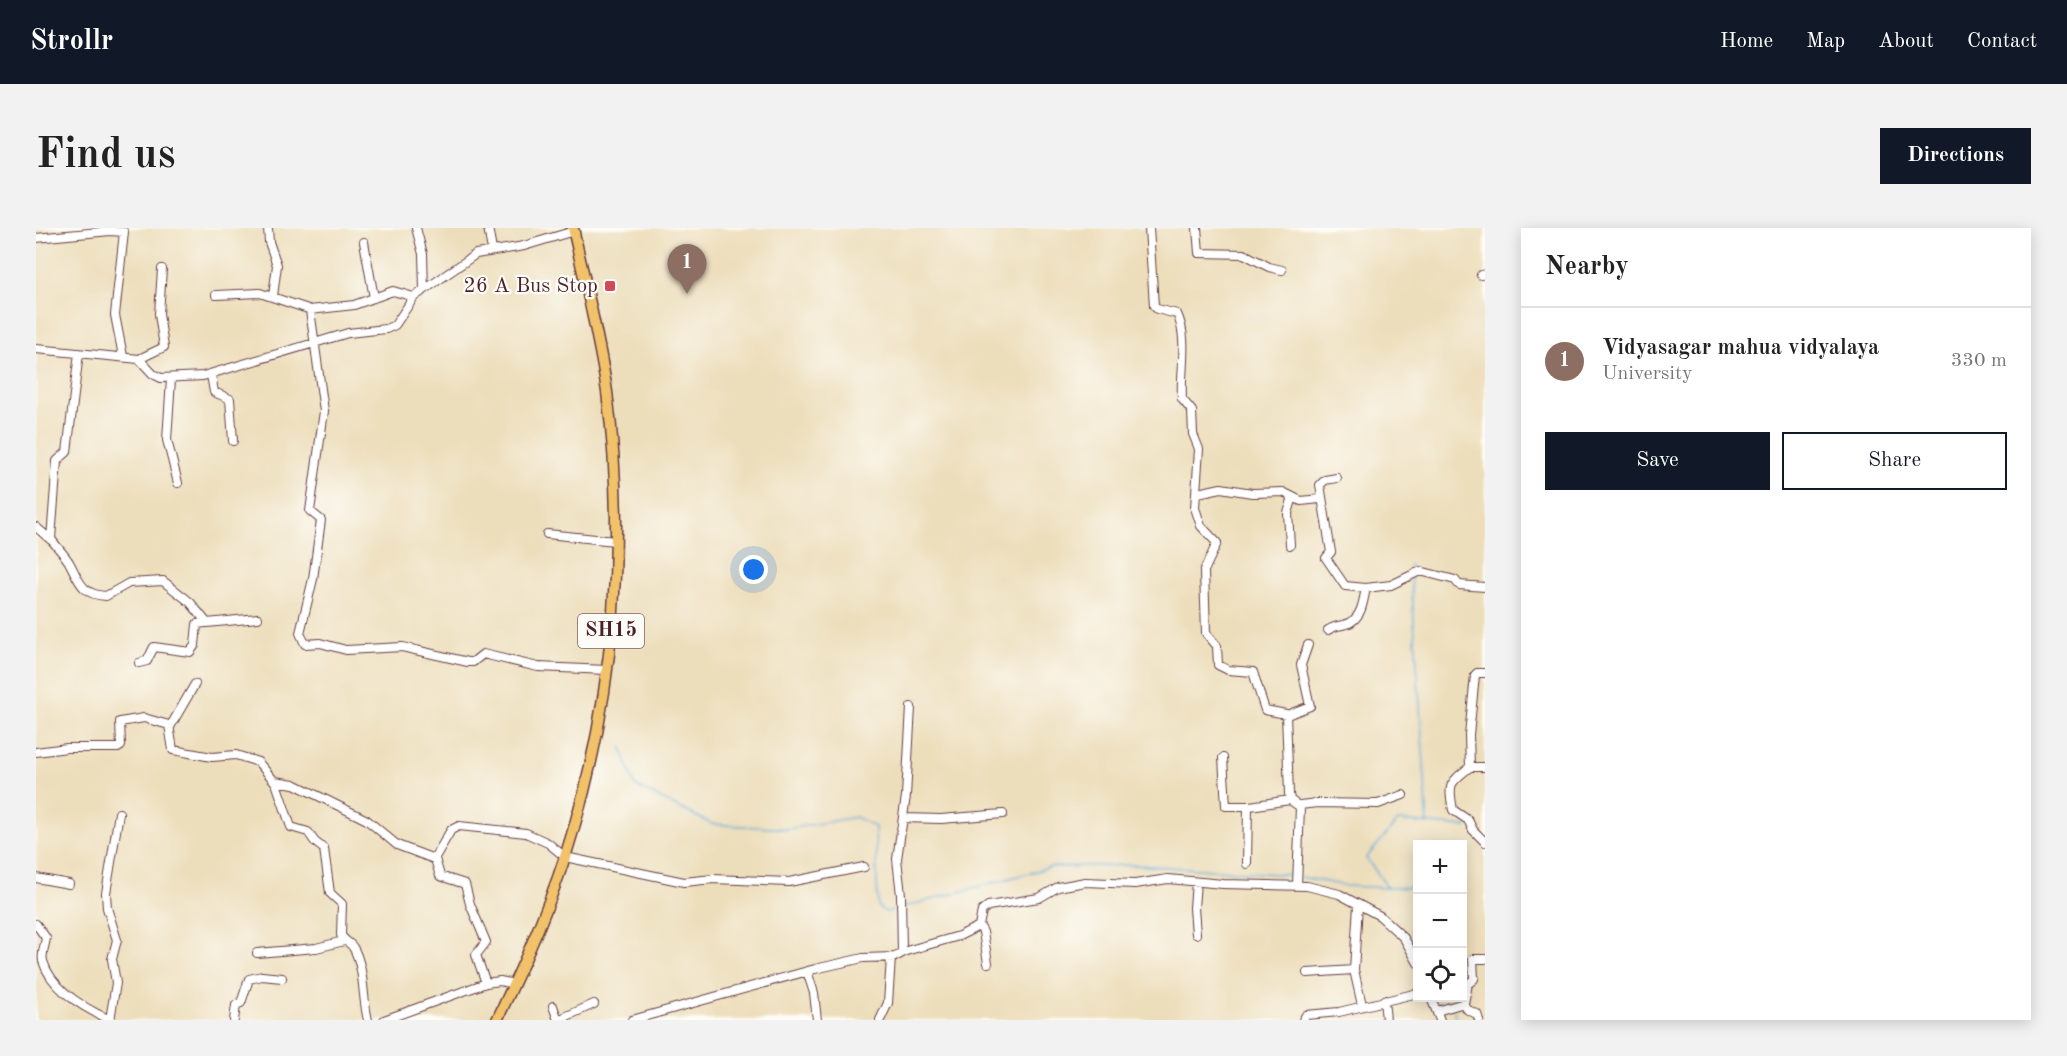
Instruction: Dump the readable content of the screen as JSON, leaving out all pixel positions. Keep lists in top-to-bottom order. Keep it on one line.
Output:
{"streets":{"main road":["SH15"]},"places":{"transit":["26 A Bus Stop"]},"page":{"header":"Strollr","nav":["Home","Map","About","Contact"],"buttons":["Directions",["Save","Share"]],"title":"Find us","heading":"Nearby","pins":"1","list":[{"mark":"1","name":"Vidyasagar mahua vidyalaya","note":"University","value":"330 m"}],"map_buttons":["+","−"]}}
